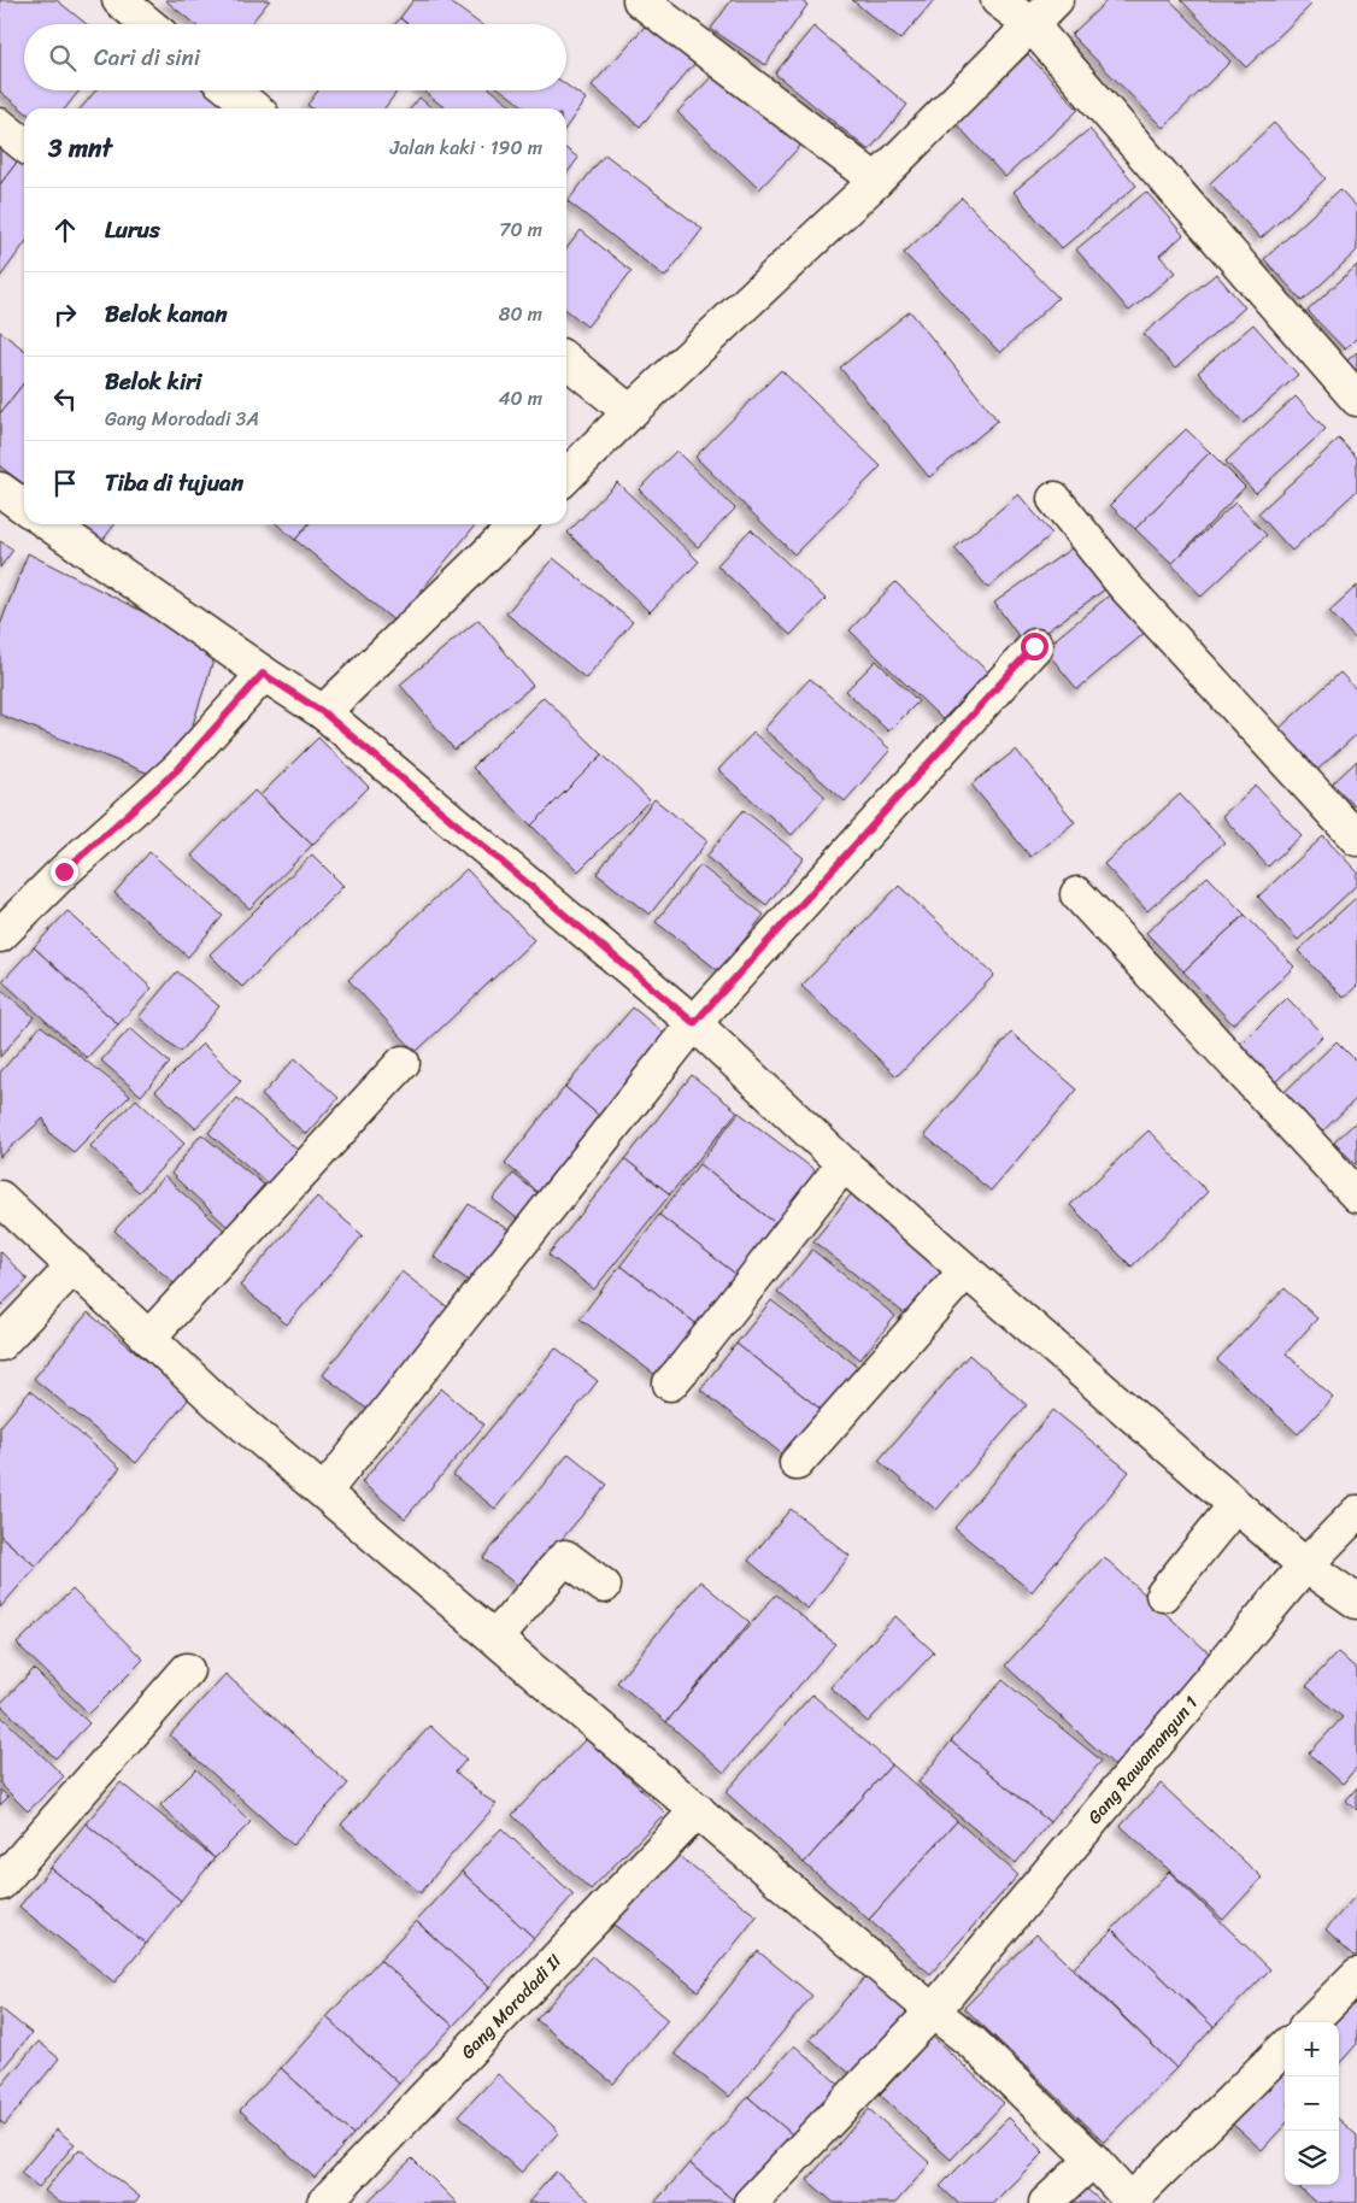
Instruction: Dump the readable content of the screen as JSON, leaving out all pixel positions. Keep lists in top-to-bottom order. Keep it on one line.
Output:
{"streets":{"street":["Gang Rawamangun 1","Gang Morodadi II"]},"page":{"search":"Cari di sini","heading":["3 mnt","Jalan kaki · 190 m"],"list":[["Lurus","70 m"],["Belok kanan","80 m"],["Belok kiri","Gang Morodadi 3A","40 m"],"Tiba di tujuan"],"map_buttons":["+","−"]}}
